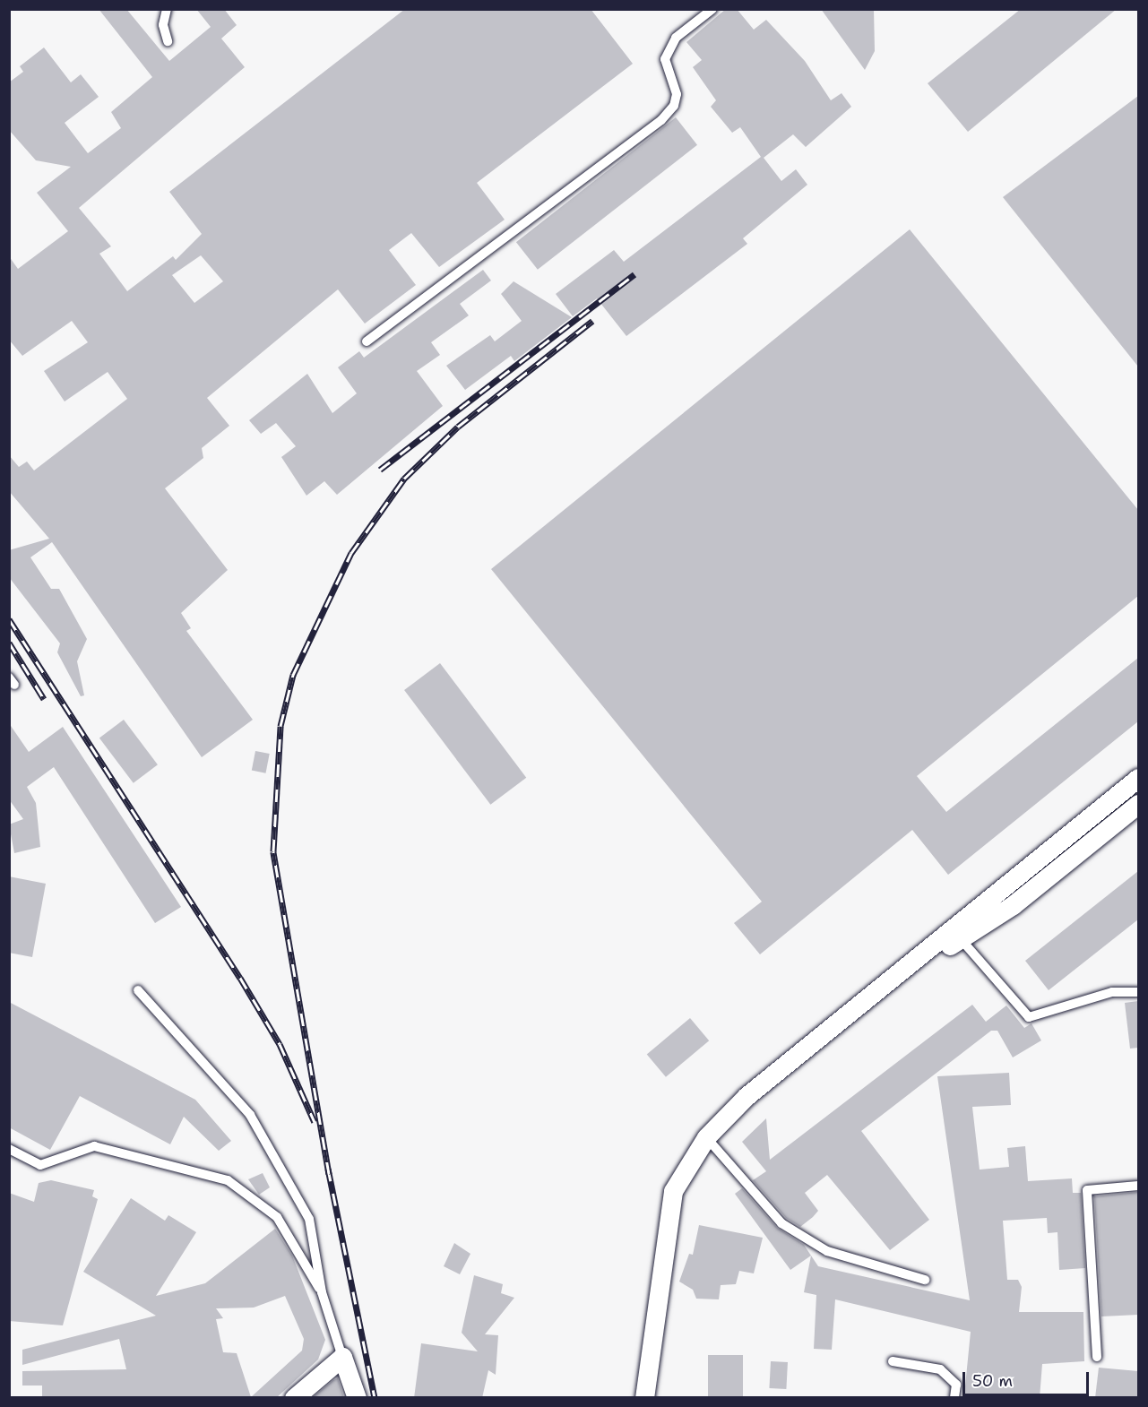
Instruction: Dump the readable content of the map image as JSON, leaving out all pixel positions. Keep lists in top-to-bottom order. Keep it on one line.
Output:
{"scale_bar":"50 m"}
